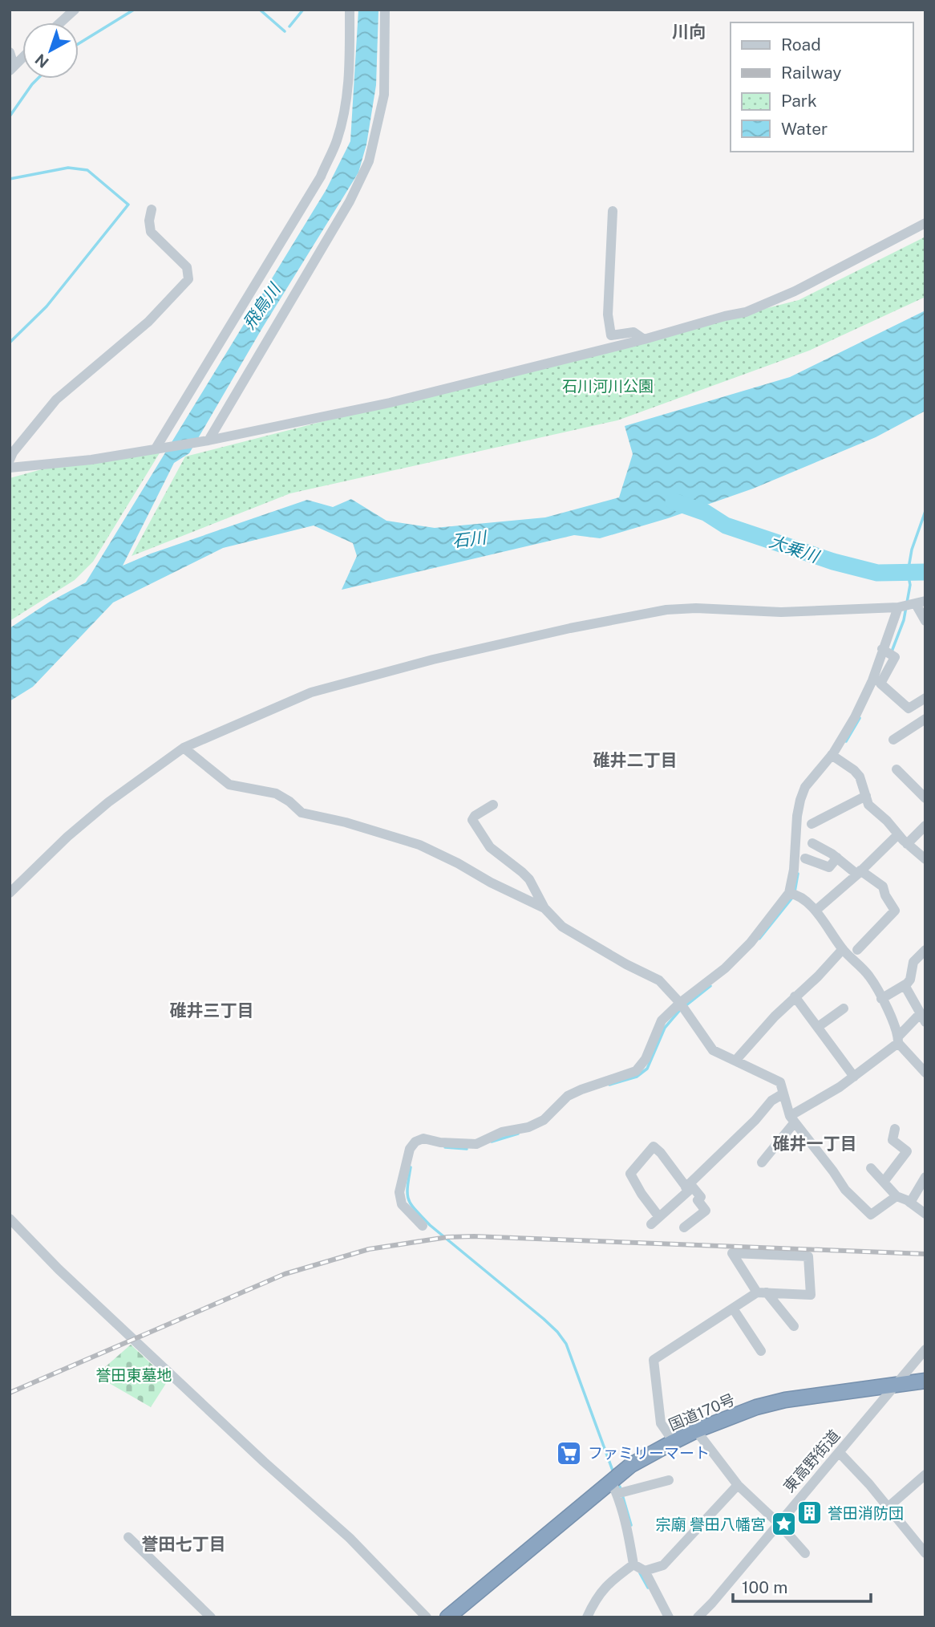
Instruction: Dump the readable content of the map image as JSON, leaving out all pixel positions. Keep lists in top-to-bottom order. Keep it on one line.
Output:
{"streets":{"highway":["国道170号"],"street":["東高野街道"]},"crossings":[["国道170号","東高野街道"]],"districts":["川向","碓井二丁目","碓井三丁目","碓井一丁目","誉田七丁目"],"water":["飛鳥川","石川","大乗川"],"parks":["石川河川公園","誉田東墓地"],"places":{"supermarket":["ファミリーマート"],"building":["誉田消防団"],"place":["宗廟 譽田八幡宮"]},"legend":["Road","Railway","Park","Water"],"scale_bar":"100 m","north":"bottom left"}
